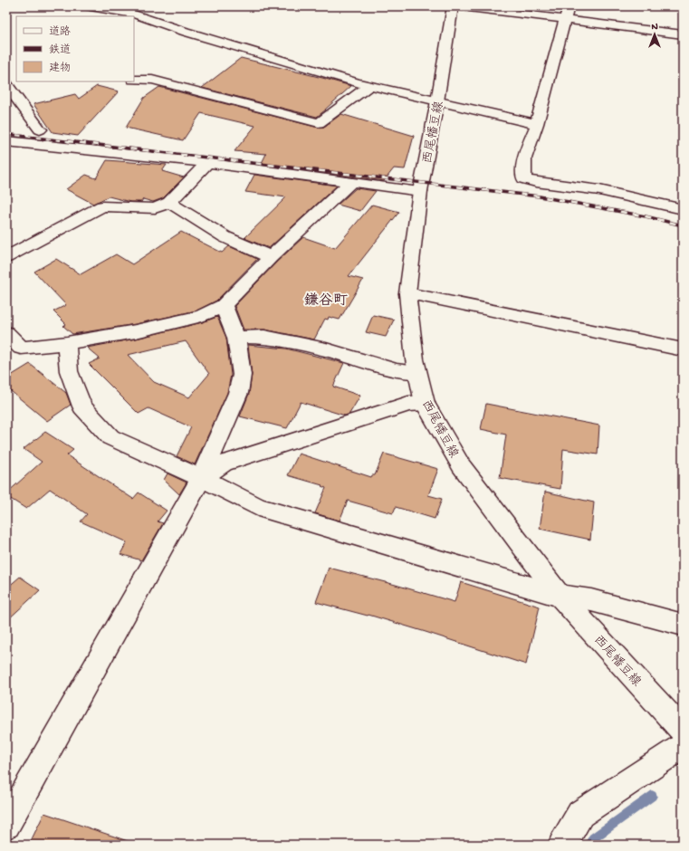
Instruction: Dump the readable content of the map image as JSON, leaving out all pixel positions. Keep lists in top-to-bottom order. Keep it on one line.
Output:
{"streets":{"street":["西尾幡豆線"]},"districts":["鎌谷町"],"legend":["道路","鉄道","建物"],"north":"top"}
